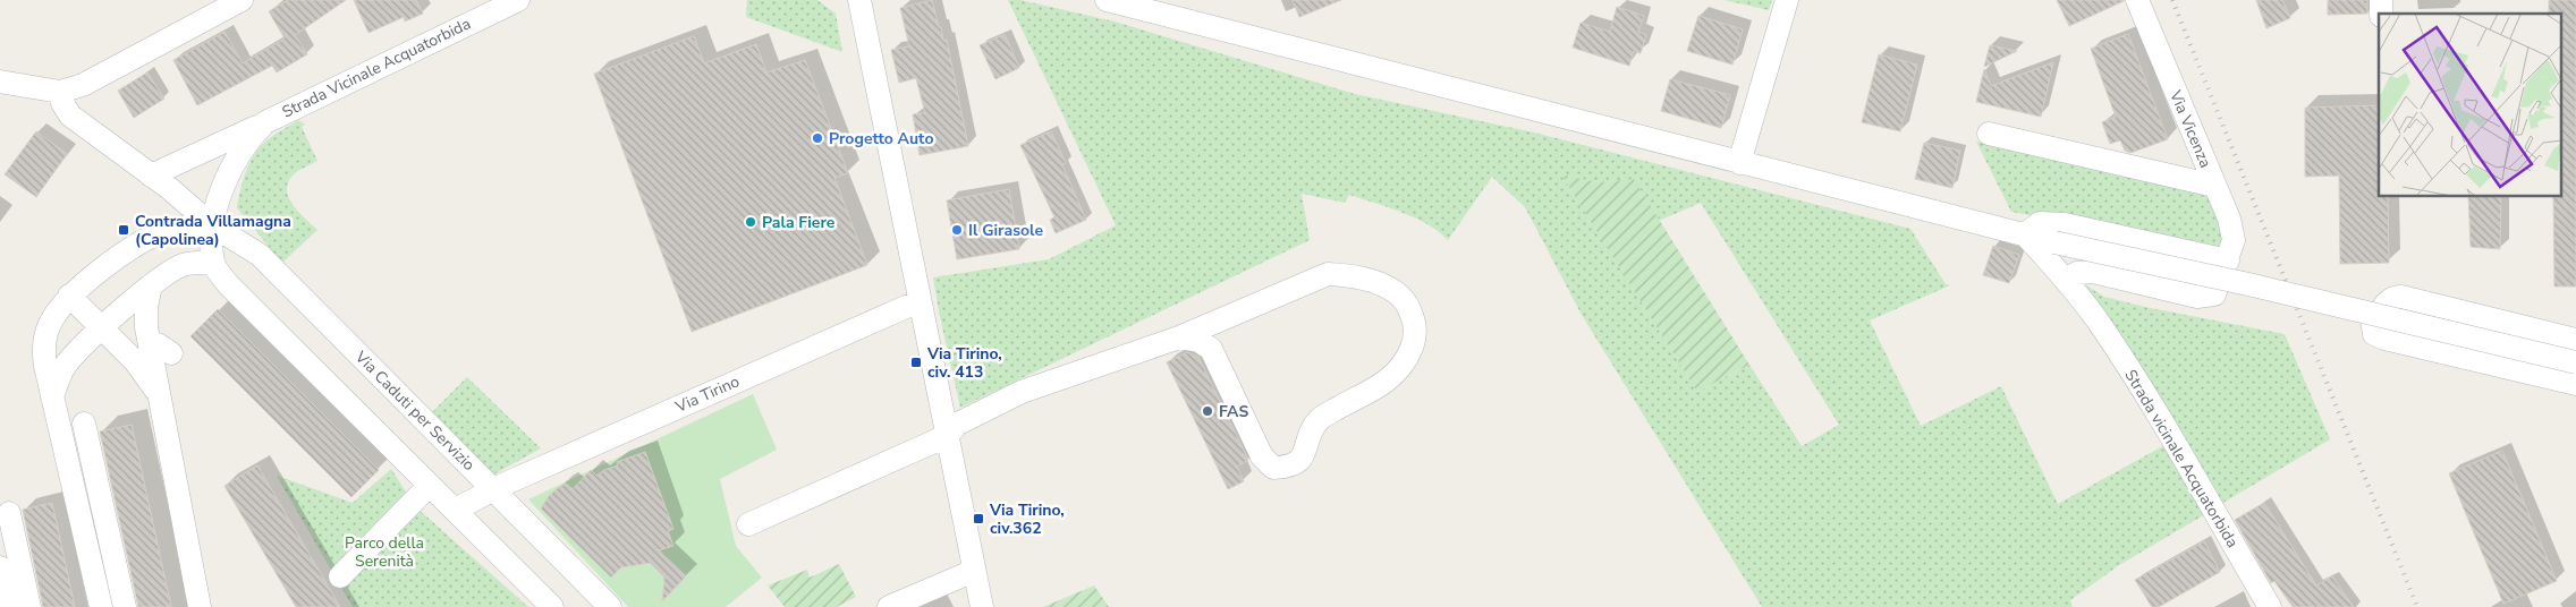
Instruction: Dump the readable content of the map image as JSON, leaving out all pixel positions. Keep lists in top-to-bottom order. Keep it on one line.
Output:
{"streets":{"street":["Strada Vicinale Acquatorbida","Via Vicenza","Via Tirino","Via Caduti per Servizio","Strada vicinale Acquatorbida"]},"crossings":[["Strada Vicinale Acquatorbida","Via Caduti per Servizio"],["Via Vicenza","Strada vicinale Acquatorbida"],["Via Tirino","Via Caduti per Servizio"]],"parks":["Parco della Serenità"],"places":{"other":["Progetto Auto","Pala Fiere","Il Girasole","FAS"],"transit":["Contrada Villamagna (Capolinea)","Via Tirino, civ. 413","Via Tirino, civ.362"]}}
